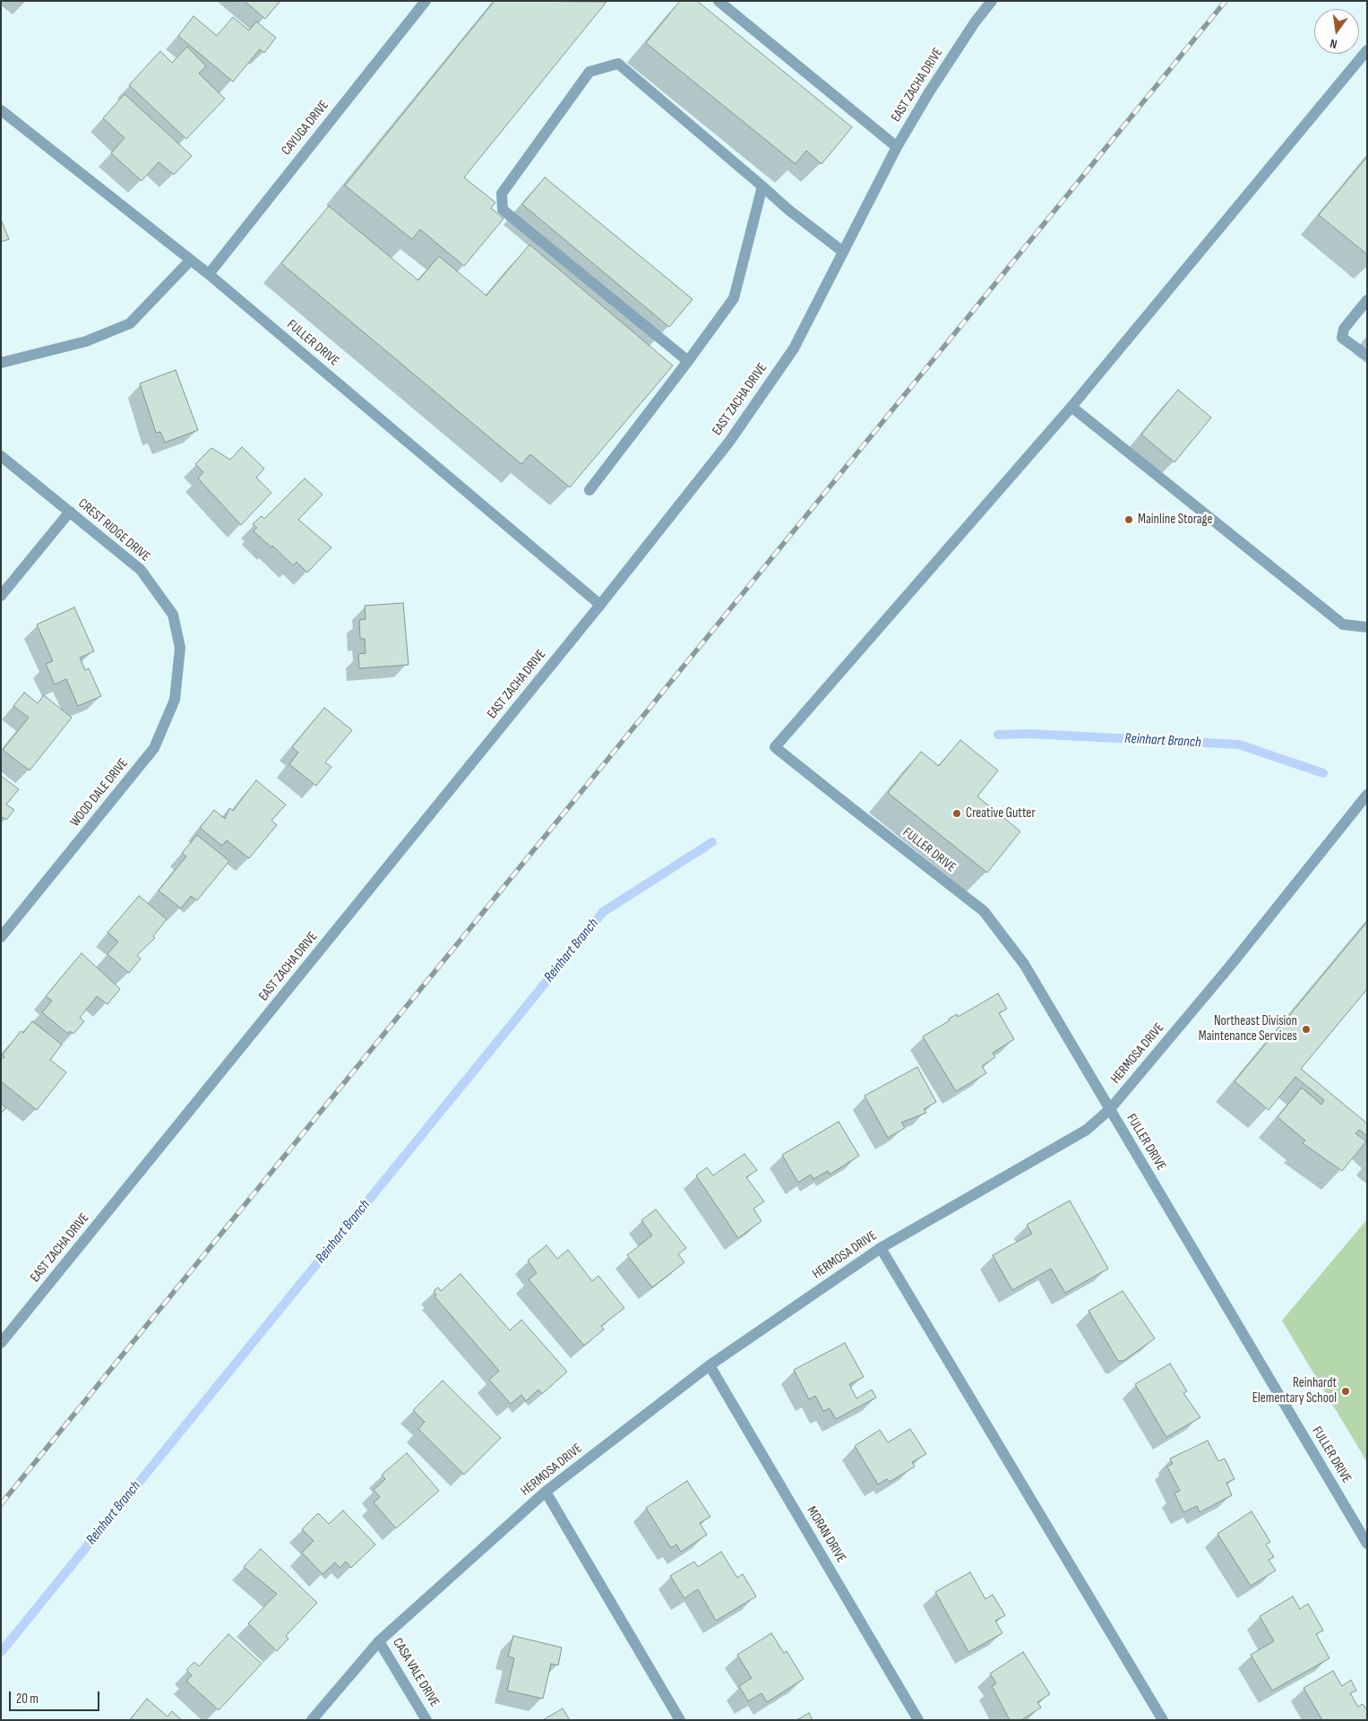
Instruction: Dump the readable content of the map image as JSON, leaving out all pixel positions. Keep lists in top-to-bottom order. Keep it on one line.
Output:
{"streets":{"street":["EAST ZACHA DRIVE","CAYUGA DRIVE","FULLER DRIVE","CREST RIDGE DRIVE","WOOD DALE DRIVE","HERMOSA DRIVE","MORAN DRIVE","CASA VALE DRIVE"]},"crossings":[["EAST ZACHA DRIVE","FULLER DRIVE"],["CAYUGA DRIVE","FULLER DRIVE"],["FULLER DRIVE","HERMOSA DRIVE"],["CREST RIDGE DRIVE","WOOD DALE DRIVE"],["HERMOSA DRIVE","MORAN DRIVE"],["HERMOSA DRIVE","CASA VALE DRIVE"]],"water":["Reinhart Branch"],"places":["Mainline Storage","Creative Gutter","Northeast Division Maintenance Services","Reinhardt Elementary School"],"scale_bar":"20 m","north":"bottom"}
